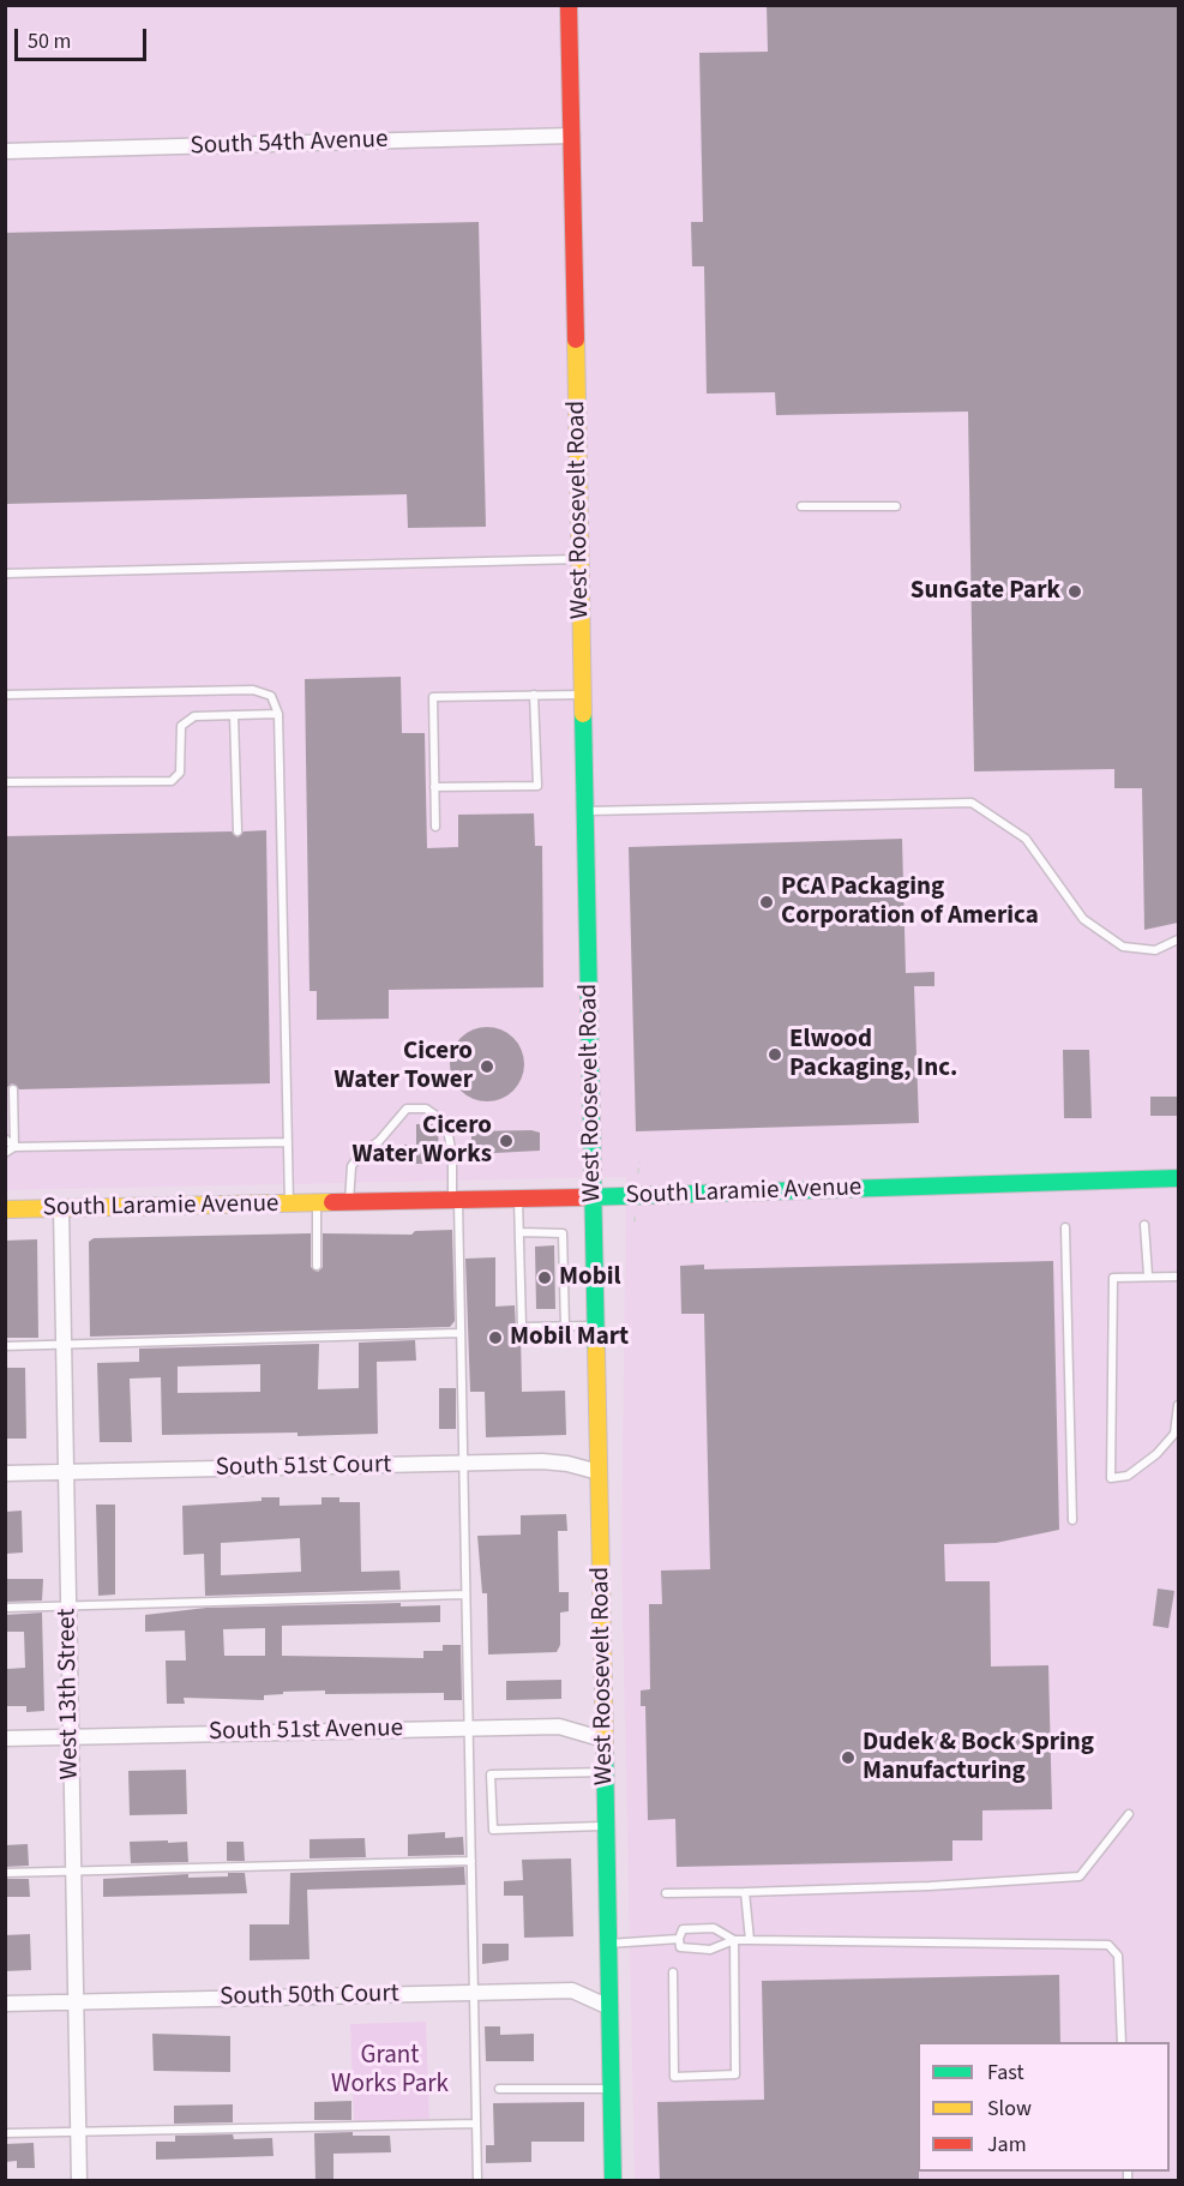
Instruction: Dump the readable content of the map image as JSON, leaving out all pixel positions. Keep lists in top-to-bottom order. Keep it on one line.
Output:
{"streets":{"main road":["West Roosevelt Road","South Laramie Avenue"],"street":["South 54th Avenue","South 51st Court","West 13th Street","South 51st Avenue","South 50th Court"]},"crossings":[["South 54th Avenue","West Roosevelt Road"],["West Roosevelt Road","South Laramie Avenue"],["West Roosevelt Road","South 51st Court"],["West Roosevelt Road","South 51st Avenue"],["West Roosevelt Road","South 50th Court"],["South Laramie Avenue","West 13th Street"],["South 51st Court","West 13th Street"],["West 13th Street","South 51st Avenue"],["West 13th Street","South 50th Court"]],"parks":["Grant Works Park"],"places":["SunGate Park","PCA Packaging Corporation of America","Elwood Packaging, Inc.","Cicero Water Tower","Cicero Water Works","Mobil","Mobil Mart","Dudek & Bock Spring Manufacturing"],"legend":["Fast","Slow","Jam"],"scale_bar":"50 m"}
